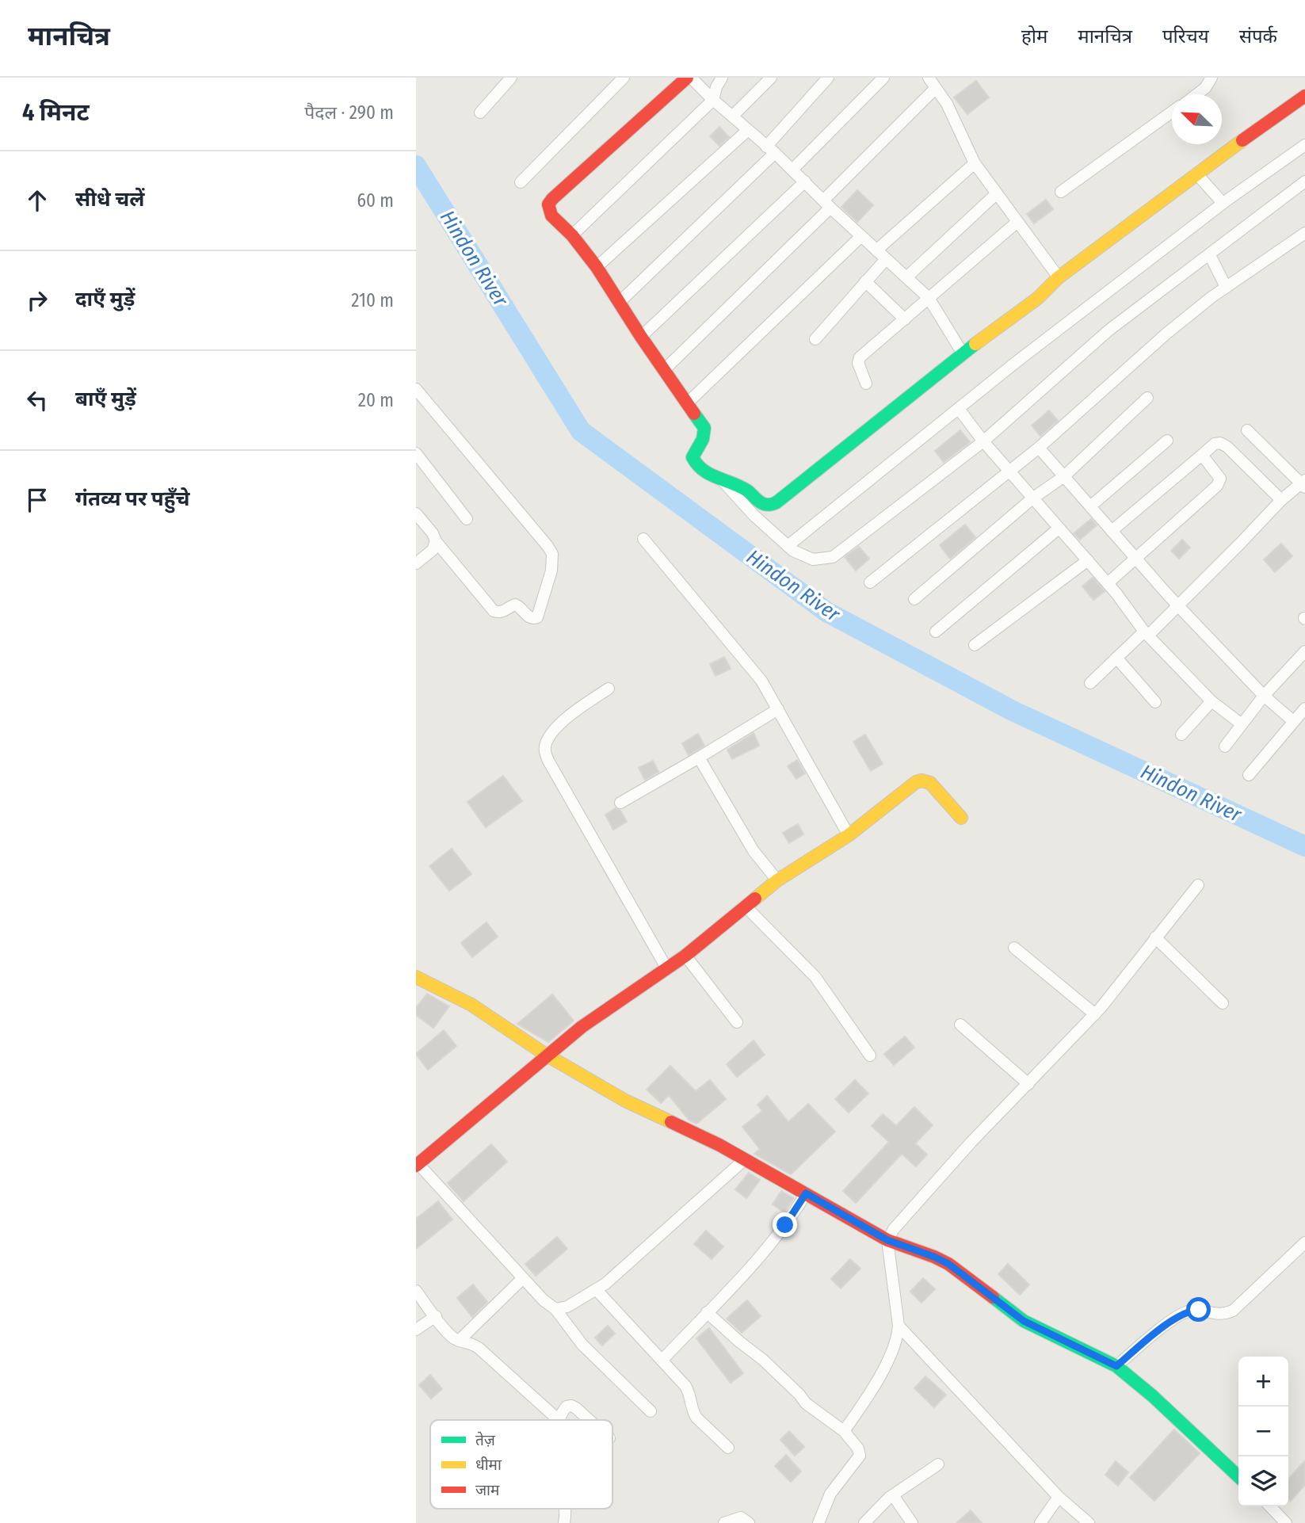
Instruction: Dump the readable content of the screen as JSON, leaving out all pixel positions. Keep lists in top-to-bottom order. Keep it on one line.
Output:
{"water":["Hindon River"],"legend":["तेज़","धीमा","जाम"],"north":"top left","page":{"header":"मानचित्र","nav":["होम","मानचित्र","परिचय","संपर्क"],"heading":["4 मिनट","पैदल · 290 m"],"list":[["सीधे चलें","60 m"],["दाएँ मुड़ें","210 m"],["बाएँ मुड़ें","20 m"],"गंतव्य पर पहुँचे"],"map_buttons":["+","−"]}}
